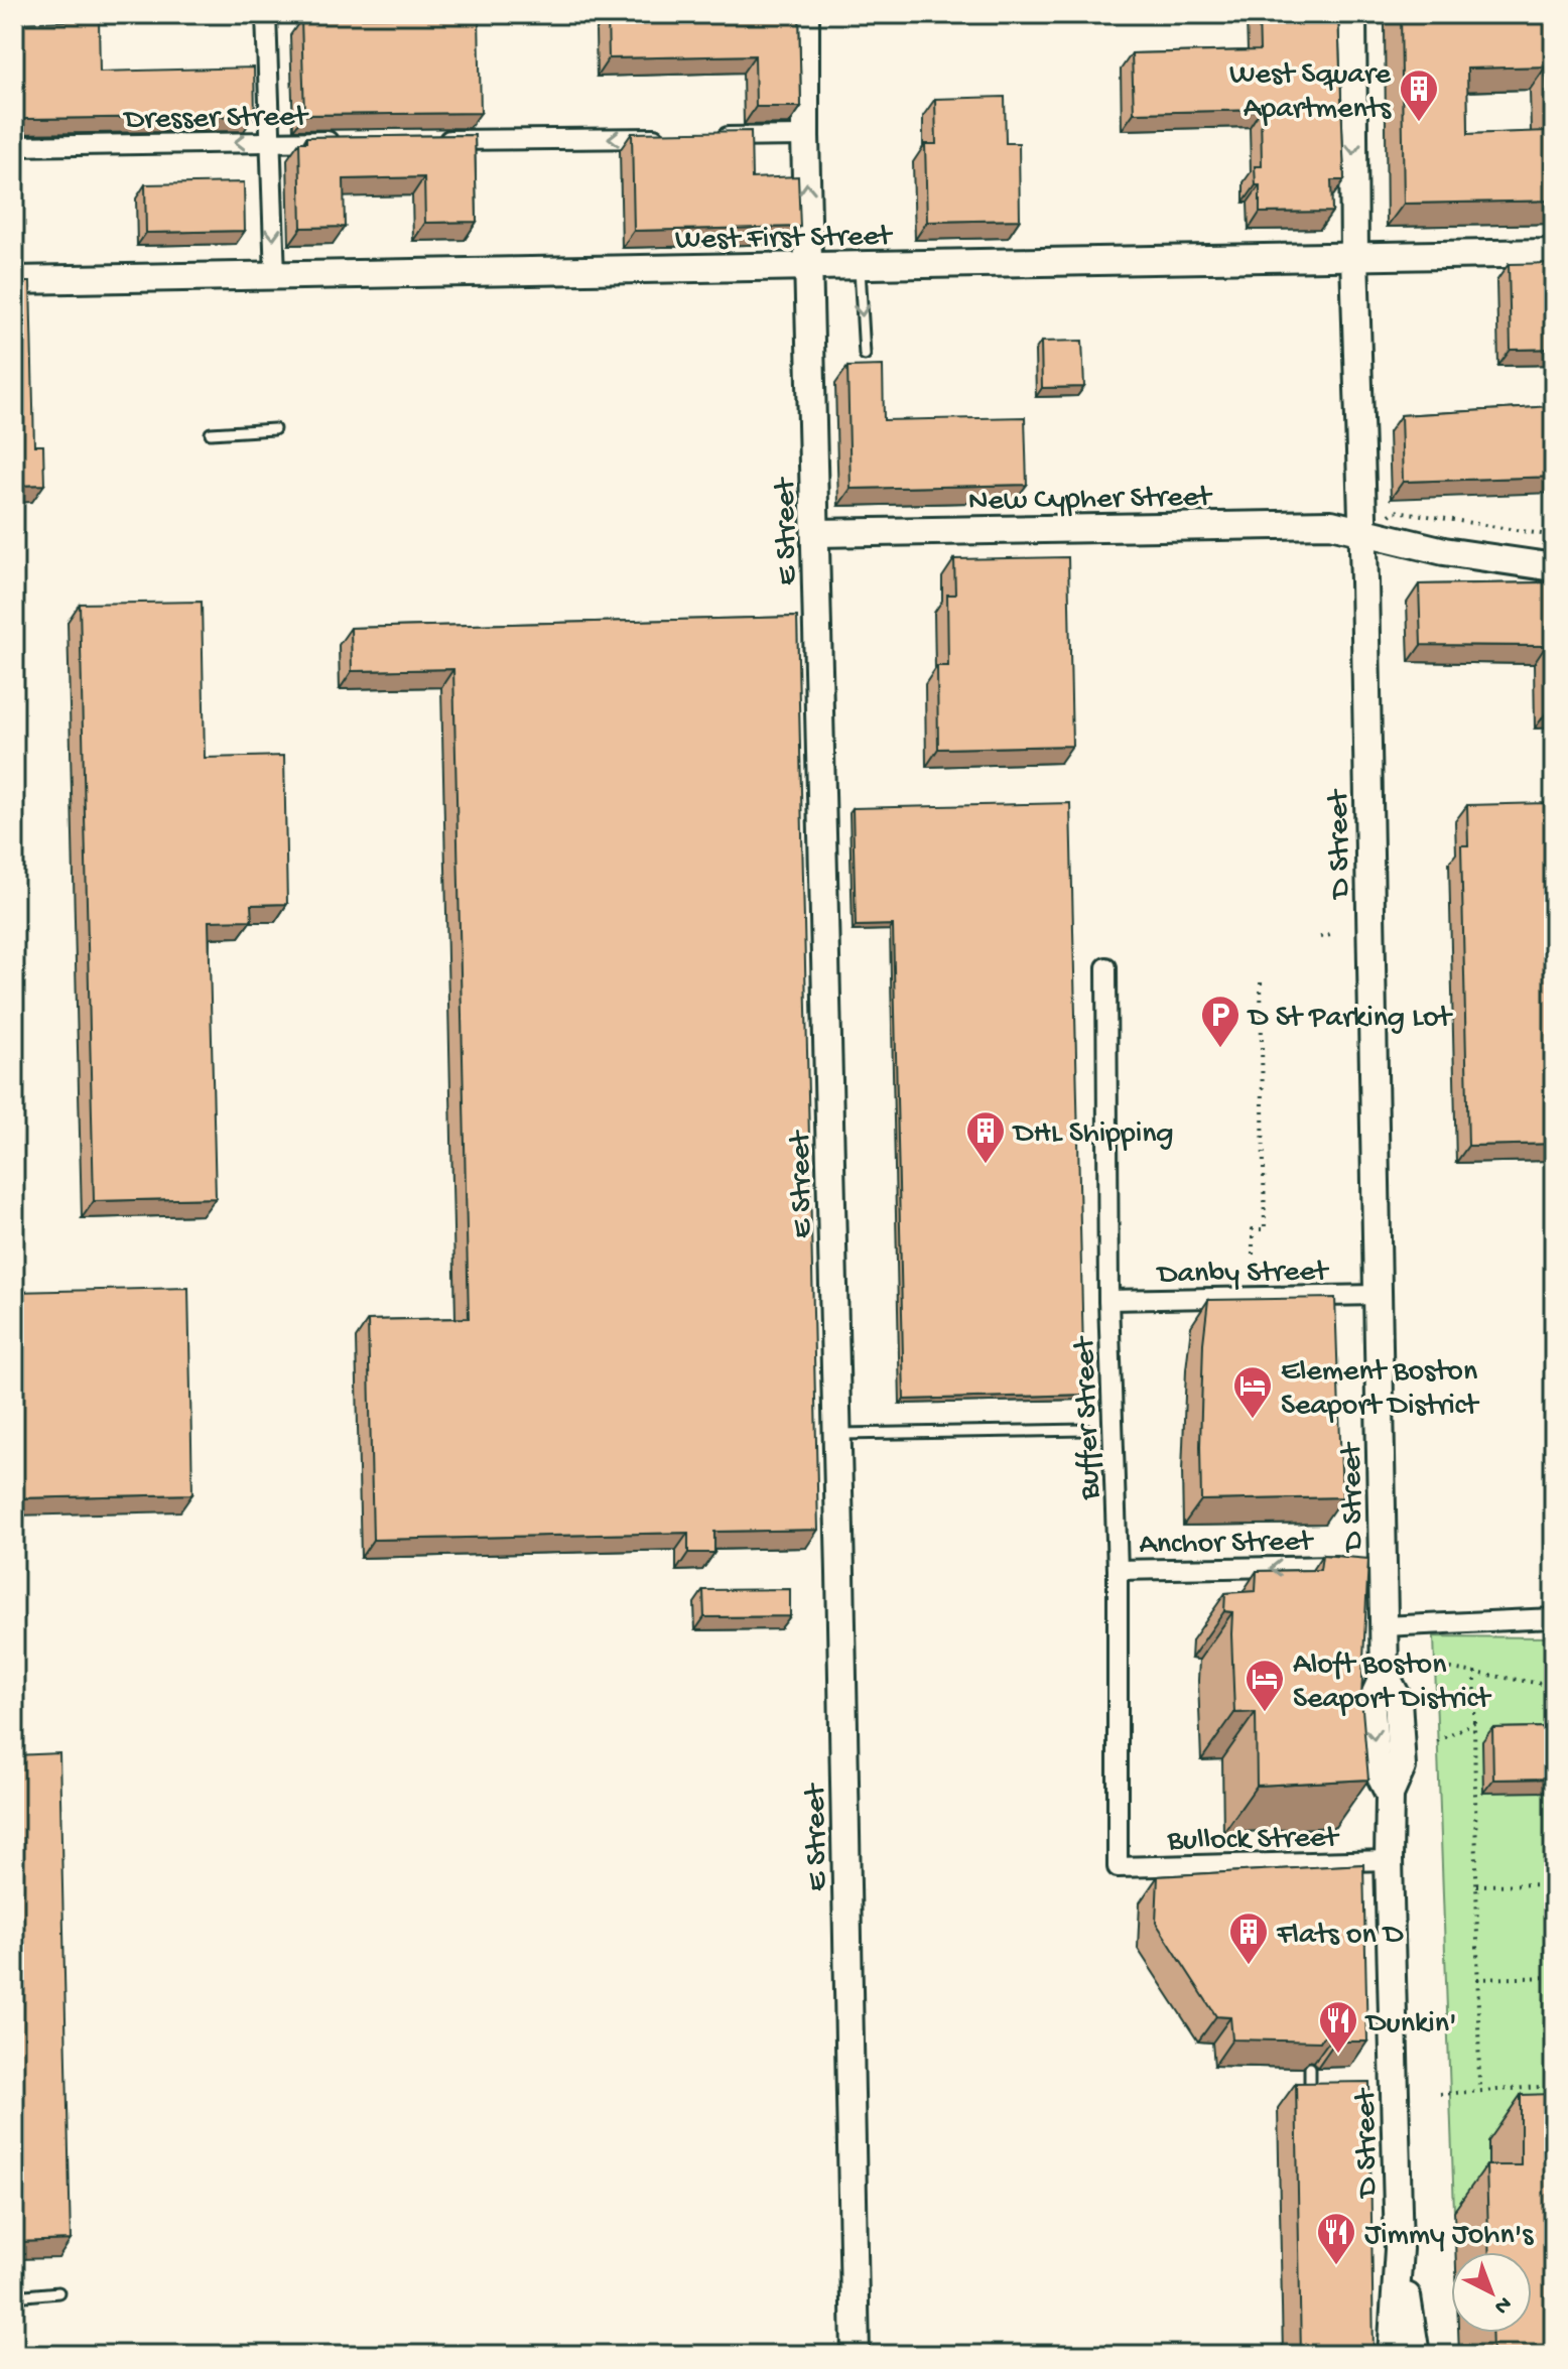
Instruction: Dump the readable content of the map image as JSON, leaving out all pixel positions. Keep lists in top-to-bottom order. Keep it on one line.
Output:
{"streets":{"main road":["West First Street","New Cypher Street","E Street","D Street"],"street":["Dresser Street","Danby Street","Buffer Street","Anchor Street","Bullock Street"]},"crossings":[["West First Street","E Street"],["West First Street","D Street"],["New Cypher Street","E Street"],["New Cypher Street","D Street"],["D Street","Danby Street"],["D Street","Anchor Street"],["D Street","Bullock Street"],["Danby Street","Buffer Street"],["Buffer Street","Anchor Street"],["Buffer Street","Bullock Street"]],"one_way":["Dresser Street","Anchor Street"],"places":{"building":["West Square Apartments","DHL Shipping","Flats on D"],"parking":["D St Parking Lot"],"hotel":["Element Boston Seaport District","Aloft Boston Seaport District"],"restaurant":["Dunkin'","Jimmy John's"]},"north":"bottom right"}
